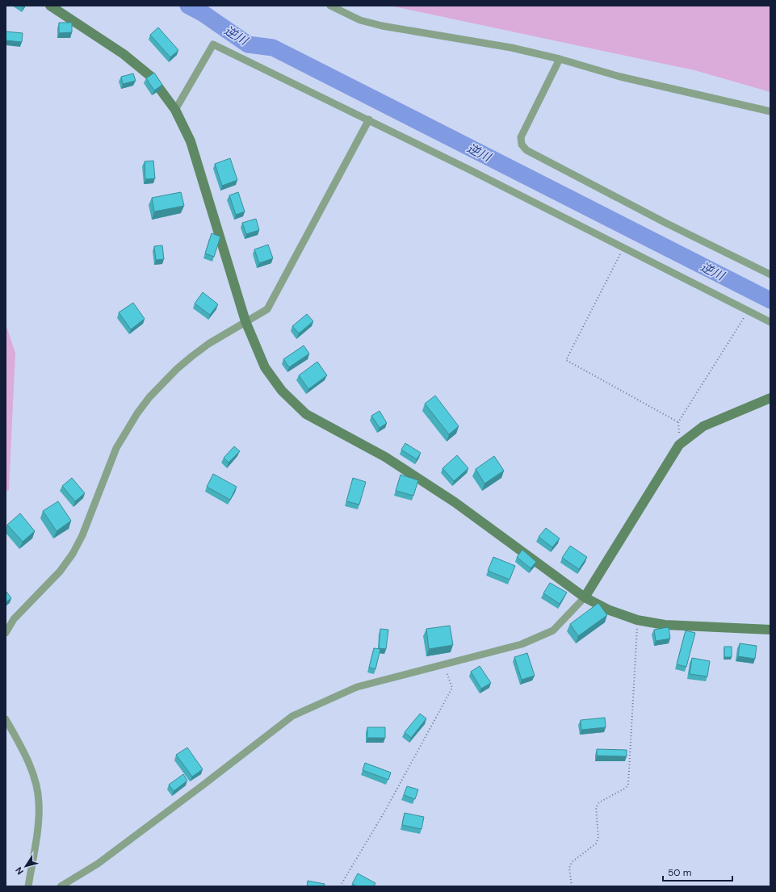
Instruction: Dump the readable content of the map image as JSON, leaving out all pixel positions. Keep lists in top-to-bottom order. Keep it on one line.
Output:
{"water":["逆川"],"scale_bar":"50 m","north":"bottom left"}
